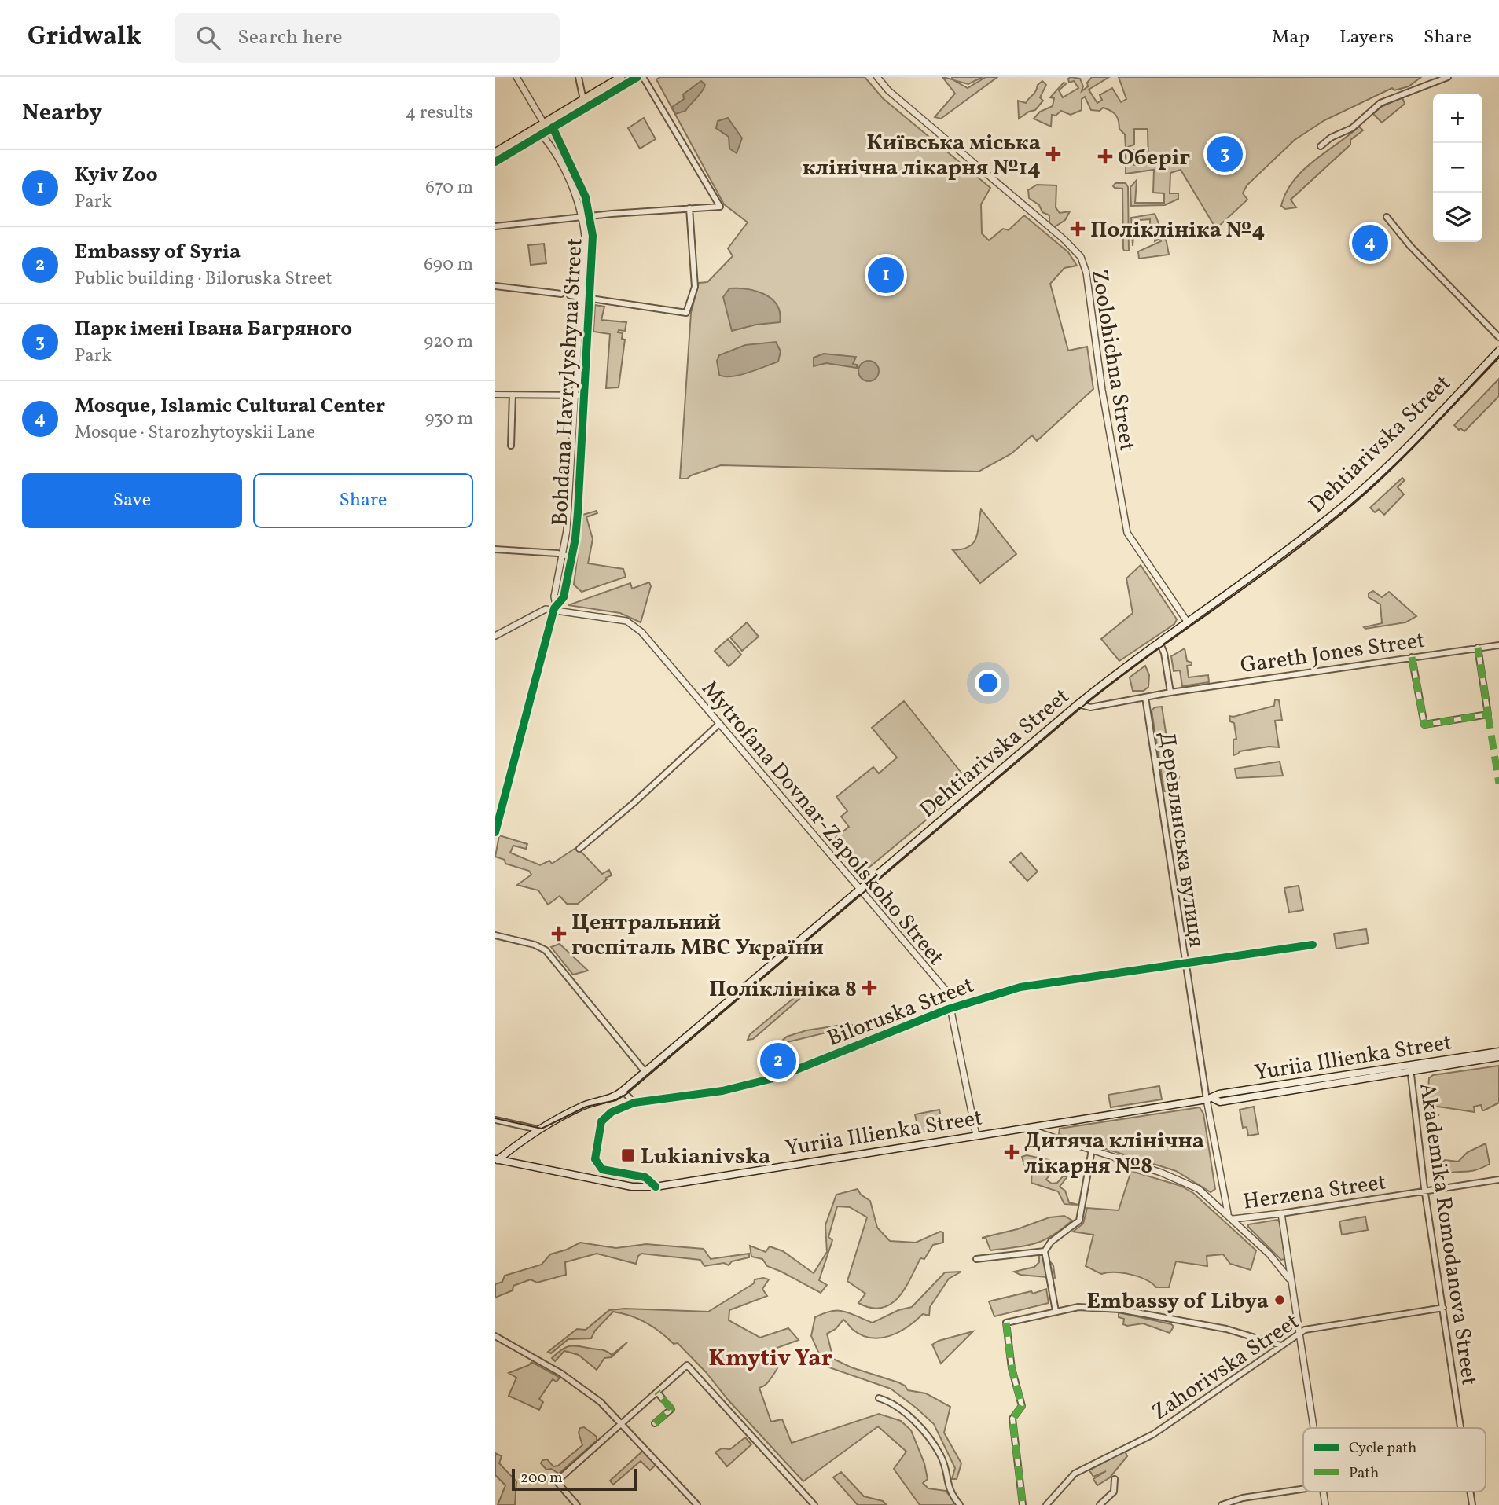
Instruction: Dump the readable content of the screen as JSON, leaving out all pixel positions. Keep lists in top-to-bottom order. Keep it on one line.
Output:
{"streets":{"main road":["Dehtiarivska Street","Yuriia Illienka Street"],"street":["Zoolohichna Street","Bohdana Havrylyshyna Street","Gareth Jones Street","Mytrofana Dovnar-Zapolskoho Street","Деревлянська вулиця","Biloruska Street","Herzena Street","Akademika Romodanova Street","Zahorivska Street"]},"crossings":[["Zoolohichna Street","Dehtiarivska Street"],["Bohdana Havrylyshyna Street","Mytrofana Dovnar-Zapolskoho Street"],["Dehtiarivska Street","Gareth Jones Street"],["Dehtiarivska Street","Mytrofana Dovnar-Zapolskoho Street"],["Dehtiarivska Street","Yuriia Illienka Street"],["Gareth Jones Street","Деревлянська вулиця"],["Mytrofana Dovnar-Zapolskoho Street","Biloruska Street"],["Mytrofana Dovnar-Zapolskoho Street","Yuriia Illienka Street"],["Деревлянська вулиця","Biloruska Street"],["Деревлянська вулиця","Yuriia Illienka Street"],["Деревлянська вулиця","Herzena Street"],["Biloruska Street","Yuriia Illienka Street"],["Yuriia Illienka Street","Herzena Street"],["Yuriia Illienka Street","Akademika Romodanova Street"],["Herzena Street","Akademika Romodanova Street"],["Akademika Romodanova Street","Zahorivska Street"]],"districts":["Kmytiv Yar"],"places":{"health":["Київська міська клінічна лікарня №14","Оберіг","Поліклініка №4","Центральний госпіталь МВС України","Поліклініка 8","Дитяча клінічна лікарня №8"],"transit":["Lukianivska"],"other":["Embassy of Libya"]},"legend":["Cycle path","Path"],"scale_bar":"200 m","page":{"header":"Gridwalk","search":"Search here","nav":["Map","Layers","Share"],"heading":["Nearby","4 results"],"map_buttons":["+","−"],"pins":["3","4","1","2"],"list":[{"mark":"1","name":"Kyiv Zoo","note":"Park","value":"670 m"},{"mark":"2","name":"Embassy of Syria","note":"Public building · Biloruska Street","value":"690 m"},{"mark":"3","name":"Парк імені Івана Багряного","note":"Park","value":"920 m"},{"mark":"4","name":"Mosque, Islamic Cultural Center","note":"Mosque · Starozhytoyskii Lane","value":"930 m"}],"buttons":["Save","Share"],"scale":"200 m"}}
